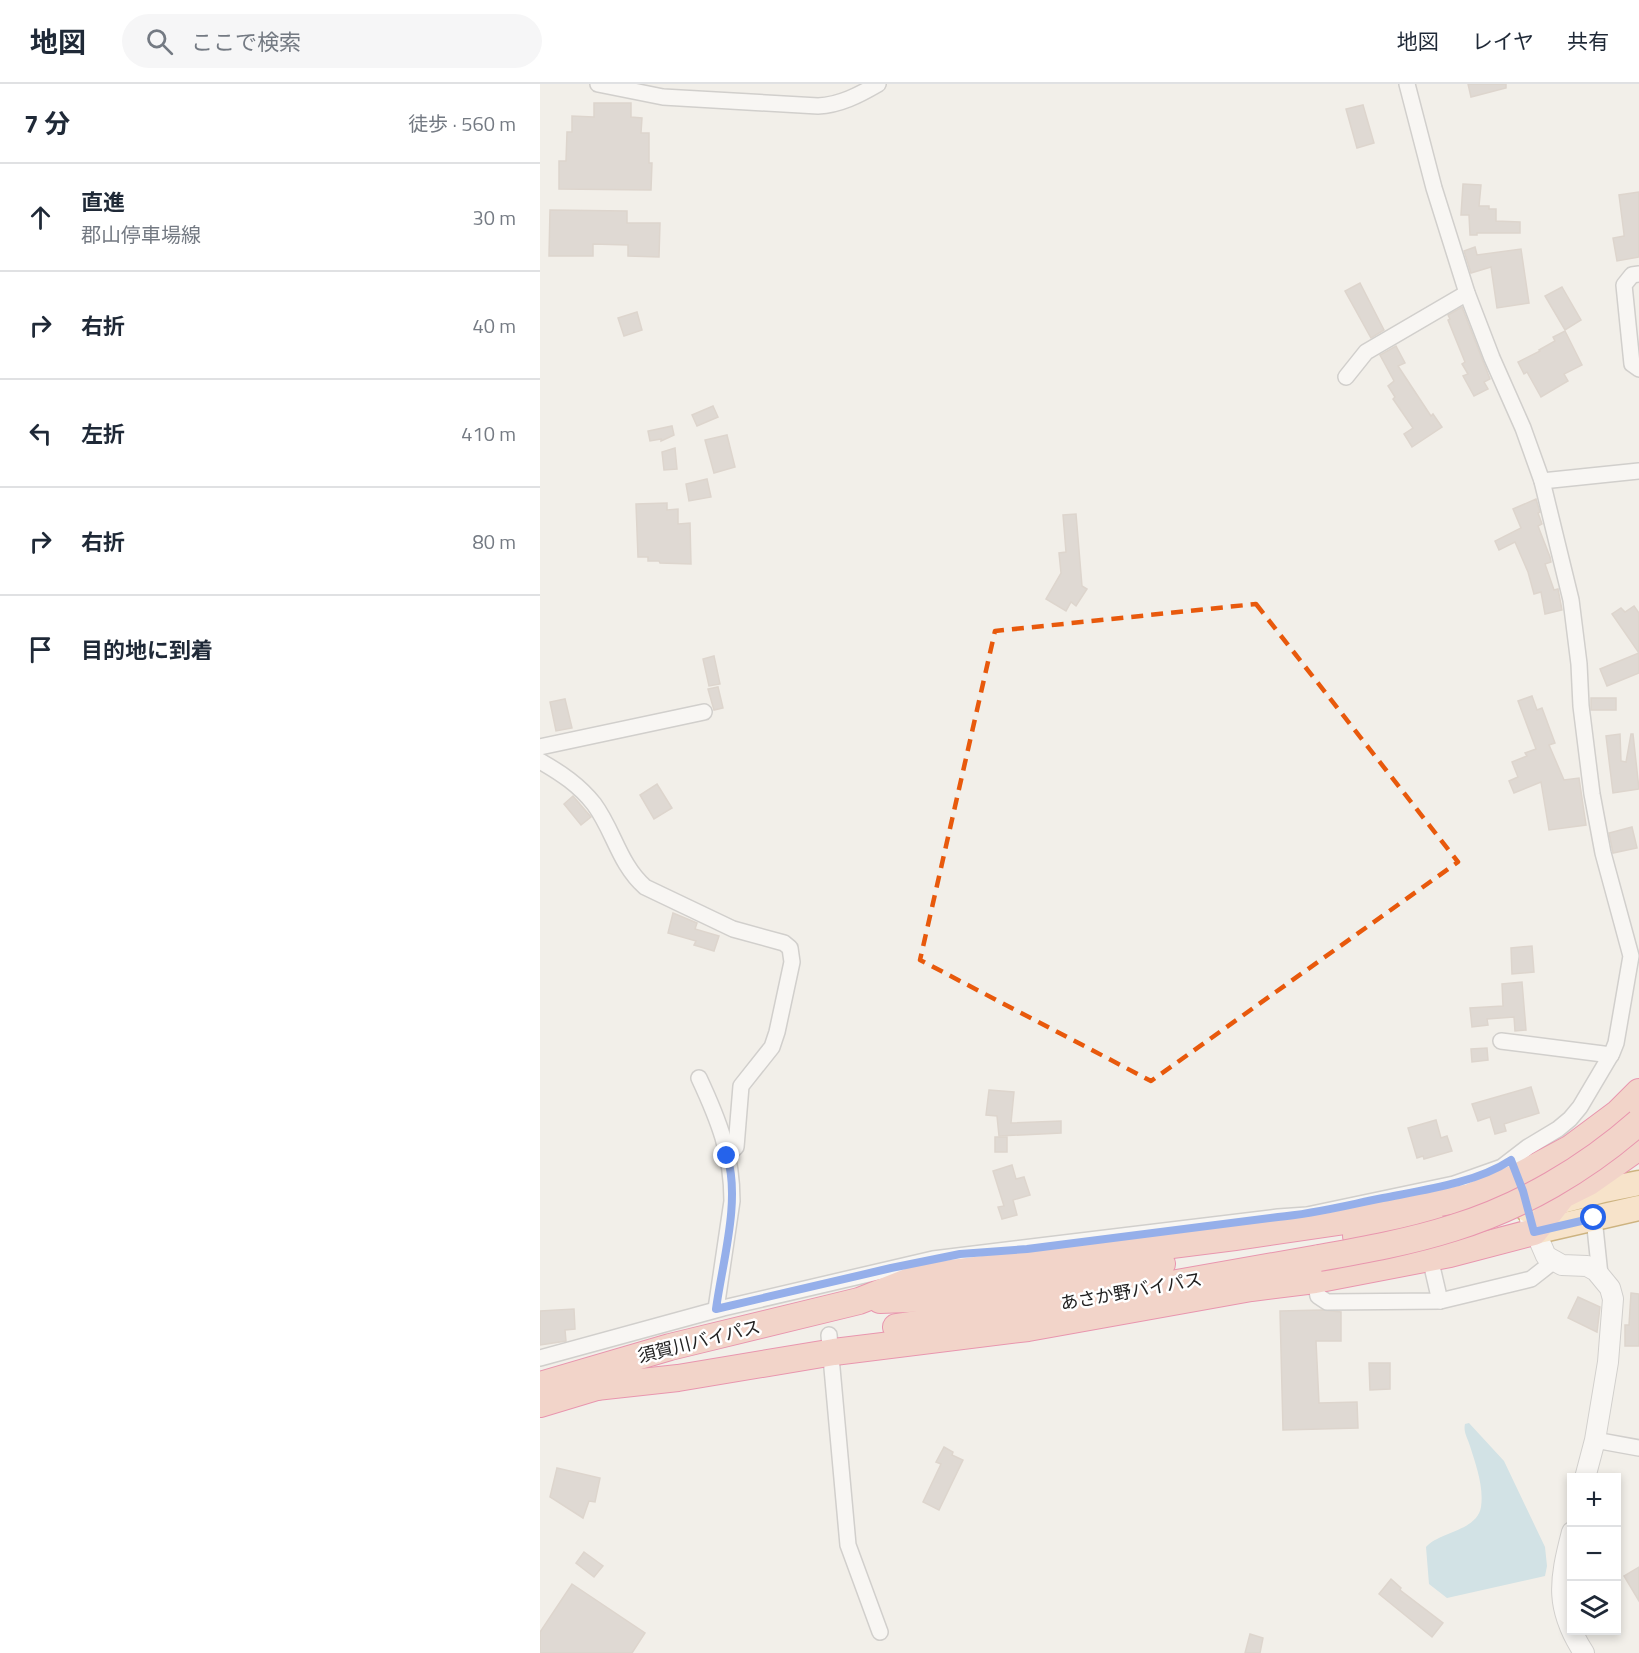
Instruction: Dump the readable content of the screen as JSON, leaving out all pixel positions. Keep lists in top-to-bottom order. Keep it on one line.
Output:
{"streets":{"highway":["あさか野バイパス","須賀川バイパス"]},"crossings":[["あさか野バイパス","須賀川バイパス"]],"page":{"header":"地図","search":"ここで検索","nav":["地図","レイヤ","共有"],"heading":["7 分","徒歩 · 560 m"],"list":[["直進","郡山停車場線","30 m"],["右折","40 m"],["左折","410 m"],["右折","80 m"],"目的地に到着"],"map_buttons":["+","−"]}}
